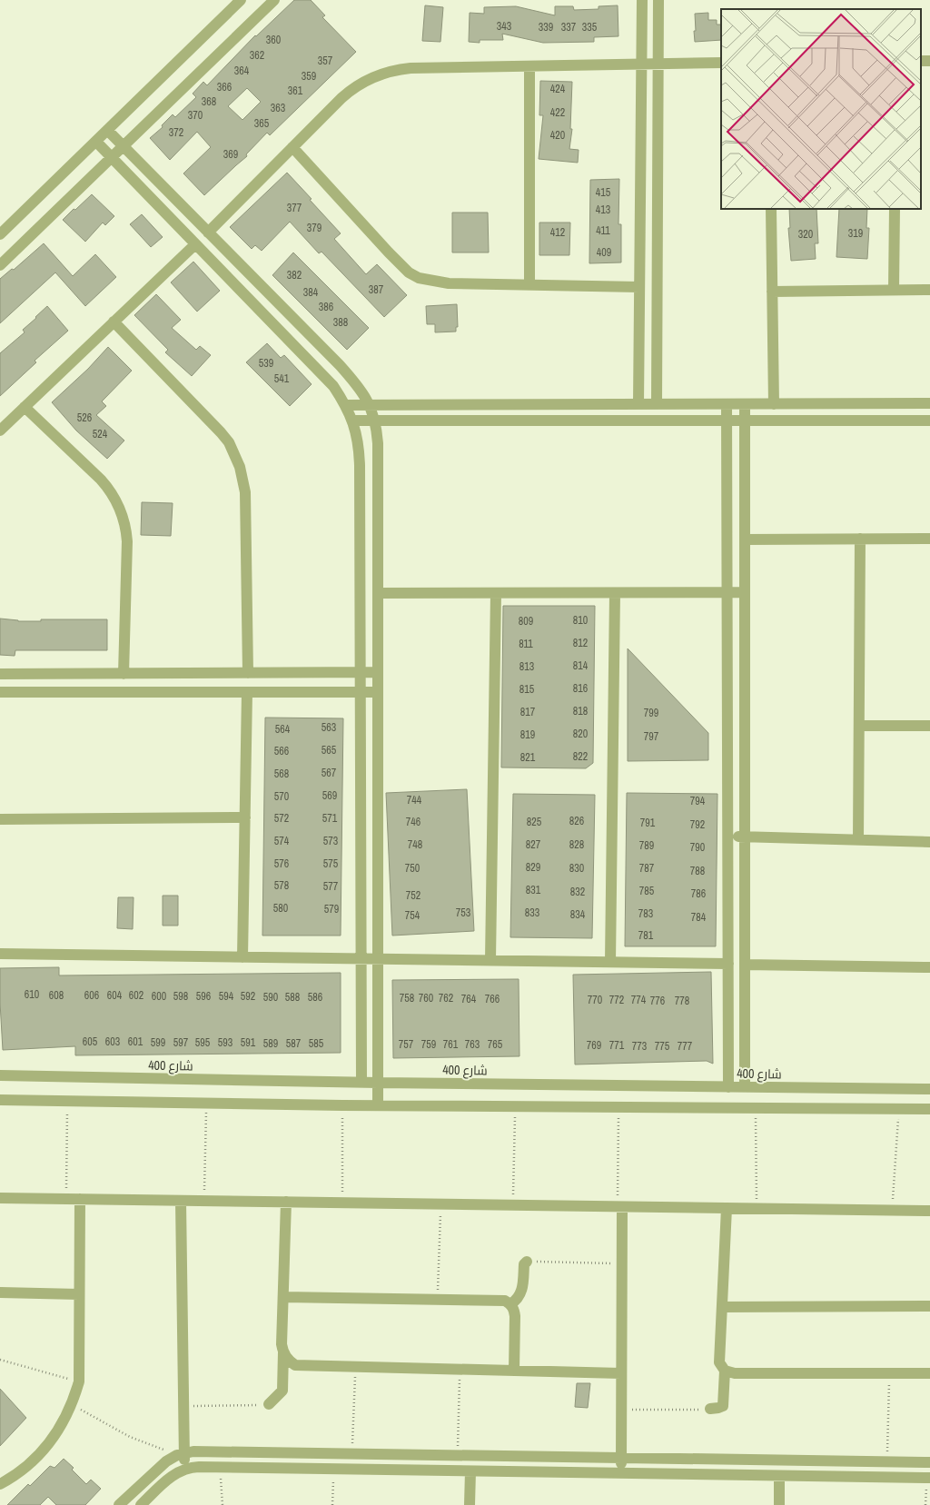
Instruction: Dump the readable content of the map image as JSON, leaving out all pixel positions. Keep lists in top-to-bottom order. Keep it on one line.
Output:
{"streets":{"street":["شارع 400"]},"house_numbers":["343","339","337","335","360","362","357","364","359","366","424","361","368","363","422","370","365","372","420","369","415","377","413","379","411","412","319","320","409","382","387","384","386","388","539","541","526","524","810","809","812","811","814","813","816","815","818","817","799","563","564","820","819","797","565","566","822","821","567","568","569","570","744","794","572","571","826","746","825","791","792","574","573","748","827","828","789","790","576","575","829","750","830","787","788","578","577","831","785","832","786","752","580","579","753","833","783","834","754","784","781","610","608","606","604","602","600","598","596","594","592","590","588","586","758","760","762","764","766","770","772","774","776","778","605","603","601","599","597","595","593","591","589","587","585","757","759","761","763","765","769","771","773","775","777"]}
